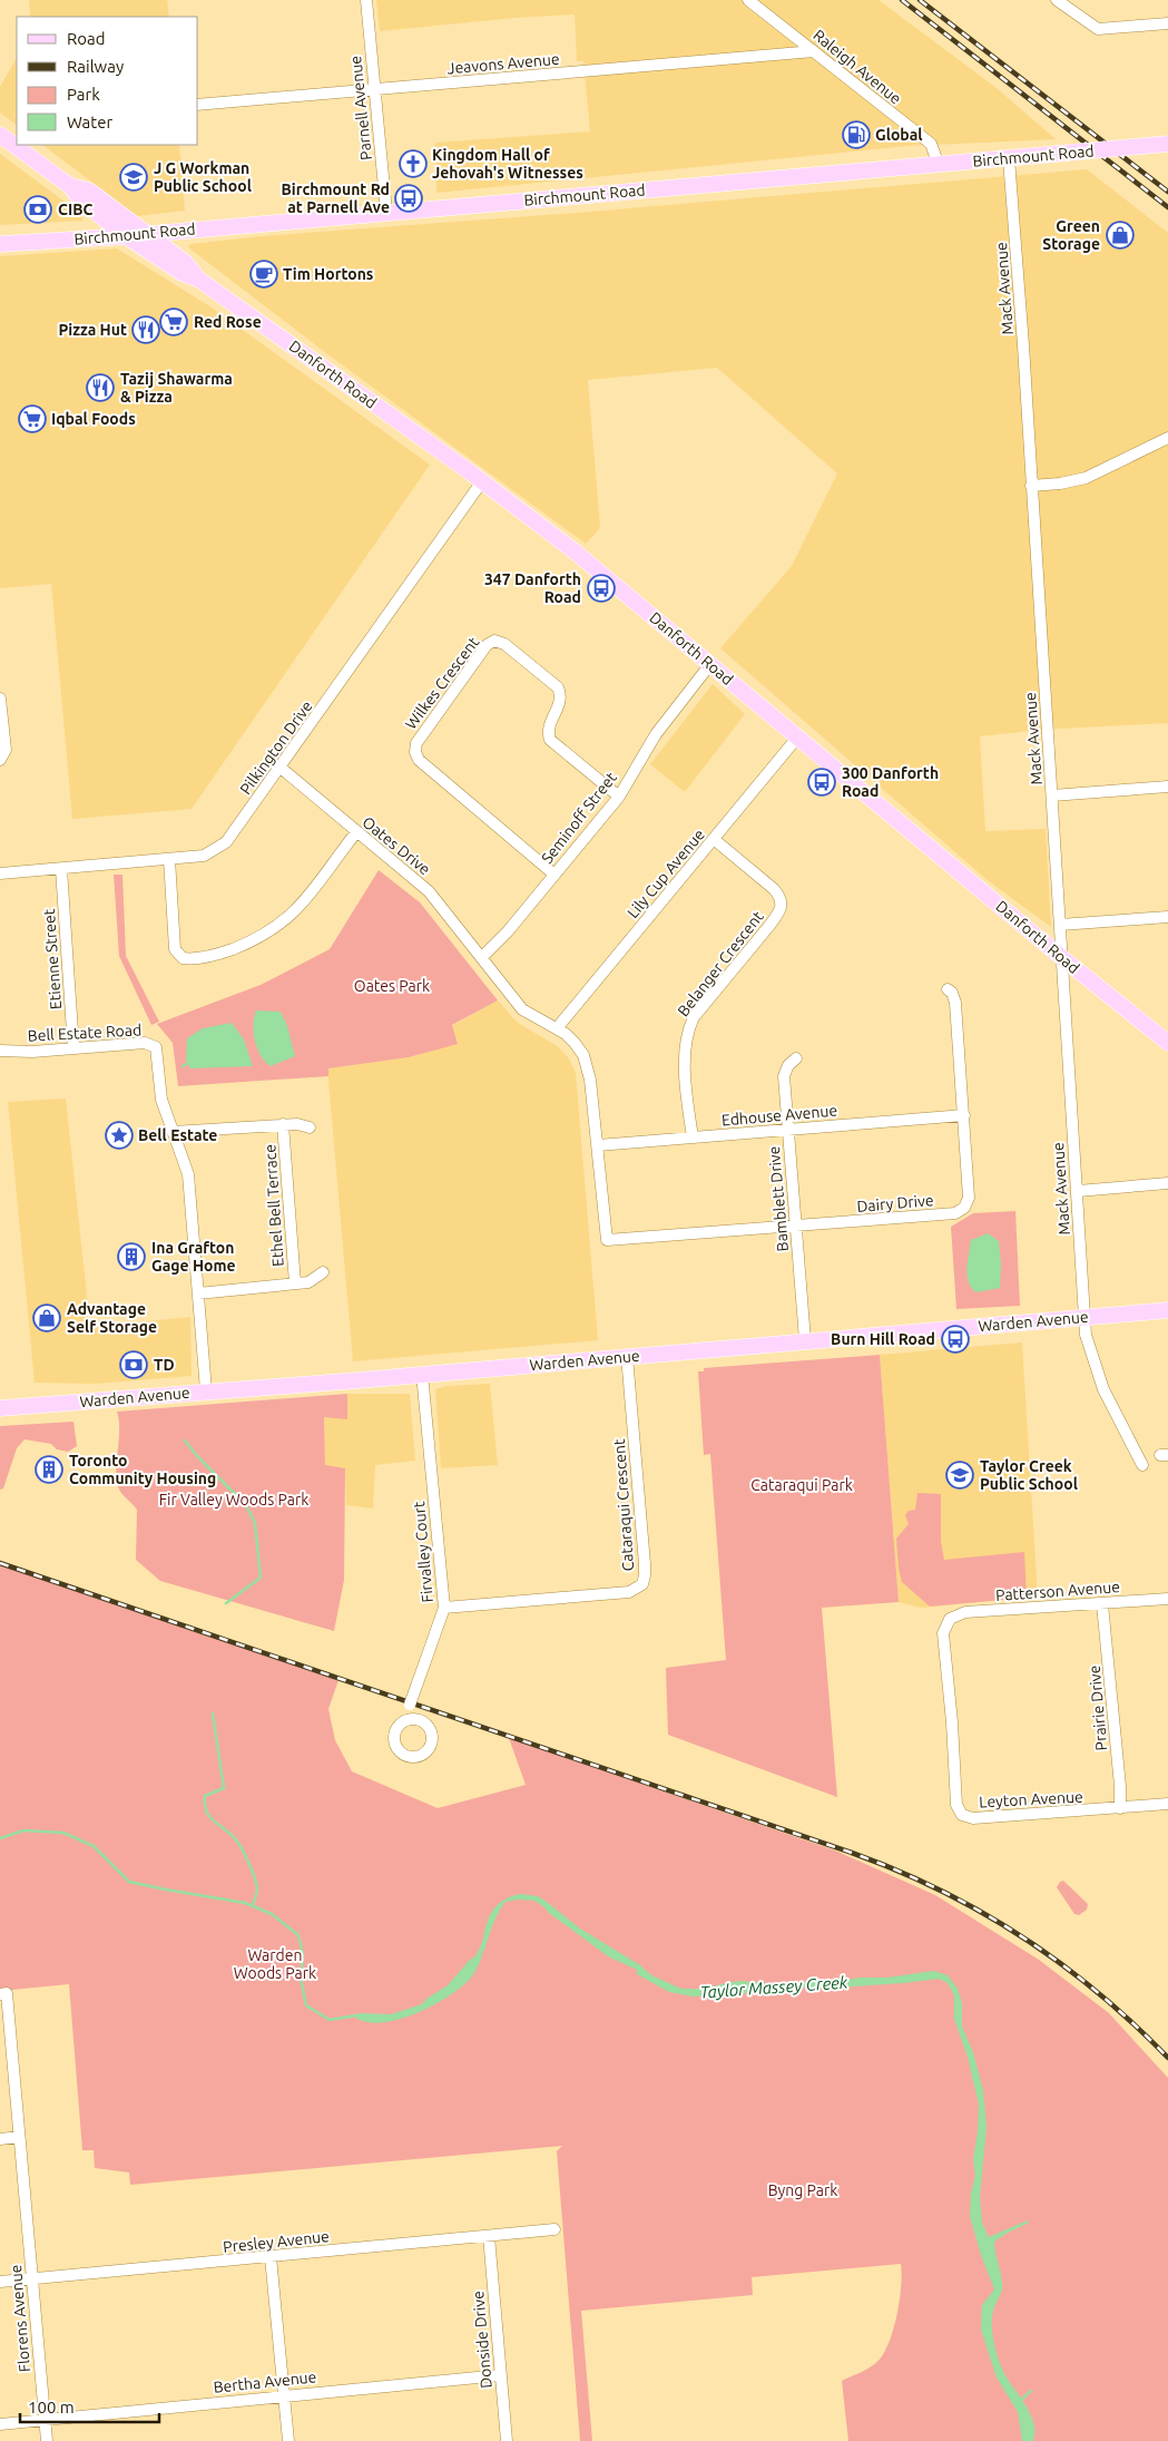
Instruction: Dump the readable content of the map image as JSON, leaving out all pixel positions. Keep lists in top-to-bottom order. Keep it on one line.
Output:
{"streets":{"main road":["Birchmount Road","Danforth Road","Warden Avenue"],"street":["Jeavons Avenue","Raleigh Avenue","Parnell Avenue","Mack Avenue","Wilkes Crescent","Pilkington Drive","Seminoff Street","Oates Drive","Lily Cup Avenue","Etienne Street","Belanger Crescent","Bell Estate Road","Edhouse Avenue","Bamblett Drive","Dairy Drive","Ethel Bell Terrace","Cataraqui Crescent","Firvalley Court","Patterson Avenue","Prairie Drive","Leyton Avenue","Presley Avenue","Florens Avenue","Donside Drive","Bertha Avenue"]},"crossings":[["Jeavons Avenue","Raleigh Avenue"],["Jeavons Avenue","Parnell Avenue"],["Raleigh Avenue","Birchmount Road"],["Parnell Avenue","Birchmount Road"],["Birchmount Road","Mack Avenue"],["Birchmount Road","Danforth Road"],["Mack Avenue","Danforth Road"],["Mack Avenue","Warden Avenue"],["Danforth Road","Pilkington Drive"],["Danforth Road","Seminoff Street"],["Danforth Road","Lily Cup Avenue"],["Wilkes Crescent","Seminoff Street"],["Pilkington Drive","Oates Drive"],["Pilkington Drive","Etienne Street"],["Seminoff Street","Oates Drive"],["Oates Drive","Lily Cup Avenue"],["Lily Cup Avenue","Belanger Crescent"],["Etienne Street","Bell Estate Road"],["Belanger Crescent","Edhouse Avenue"],["Bell Estate Road","Warden Avenue"],["Edhouse Avenue","Bamblett Drive"],["Edhouse Avenue","Dairy Drive"],["Bamblett Drive","Dairy Drive"],["Bamblett Drive","Warden Avenue"],["Warden Avenue","Cataraqui Crescent"],["Warden Avenue","Firvalley Court"],["Cataraqui Crescent","Firvalley Court"],["Patterson Avenue","Prairie Drive"],["Patterson Avenue","Leyton Avenue"],["Prairie Drive","Leyton Avenue"],["Presley Avenue","Florens Avenue"],["Presley Avenue","Donside Drive"],["Florens Avenue","Bertha Avenue"],["Donside Drive","Bertha Avenue"]],"water":["Taylor Massey Creek"],"parks":["Oates Park","Cataraqui Park","Fir Valley Woods Park","Warden Woods Park","Byng Park"],"places":{"fuel station":["Global"],"church":["Kingdom Hall of Jehovah's Witnesses"],"school or university":["J G Workman Public School","Taylor Creek Public School"],"bus stop":["Birchmount Rd at Parnell Ave","347 Danforth Road","300 Danforth Road","Burn Hill Road"],"bank":["CIBC","TD"],"shop":["Green Storage","Advantage Self Storage"],"cafe":["Tim Hortons"],"supermarket":["Red Rose","Iqbal Foods"],"restaurant":["Pizza Hut","Tazij Shawarma & Pizza"],"place":["Bell Estate"],"building":["Ina Grafton Gage Home","Toronto Community Housing"]},"legend":["Road","Railway","Park","Water"],"scale_bar":"100 m"}
